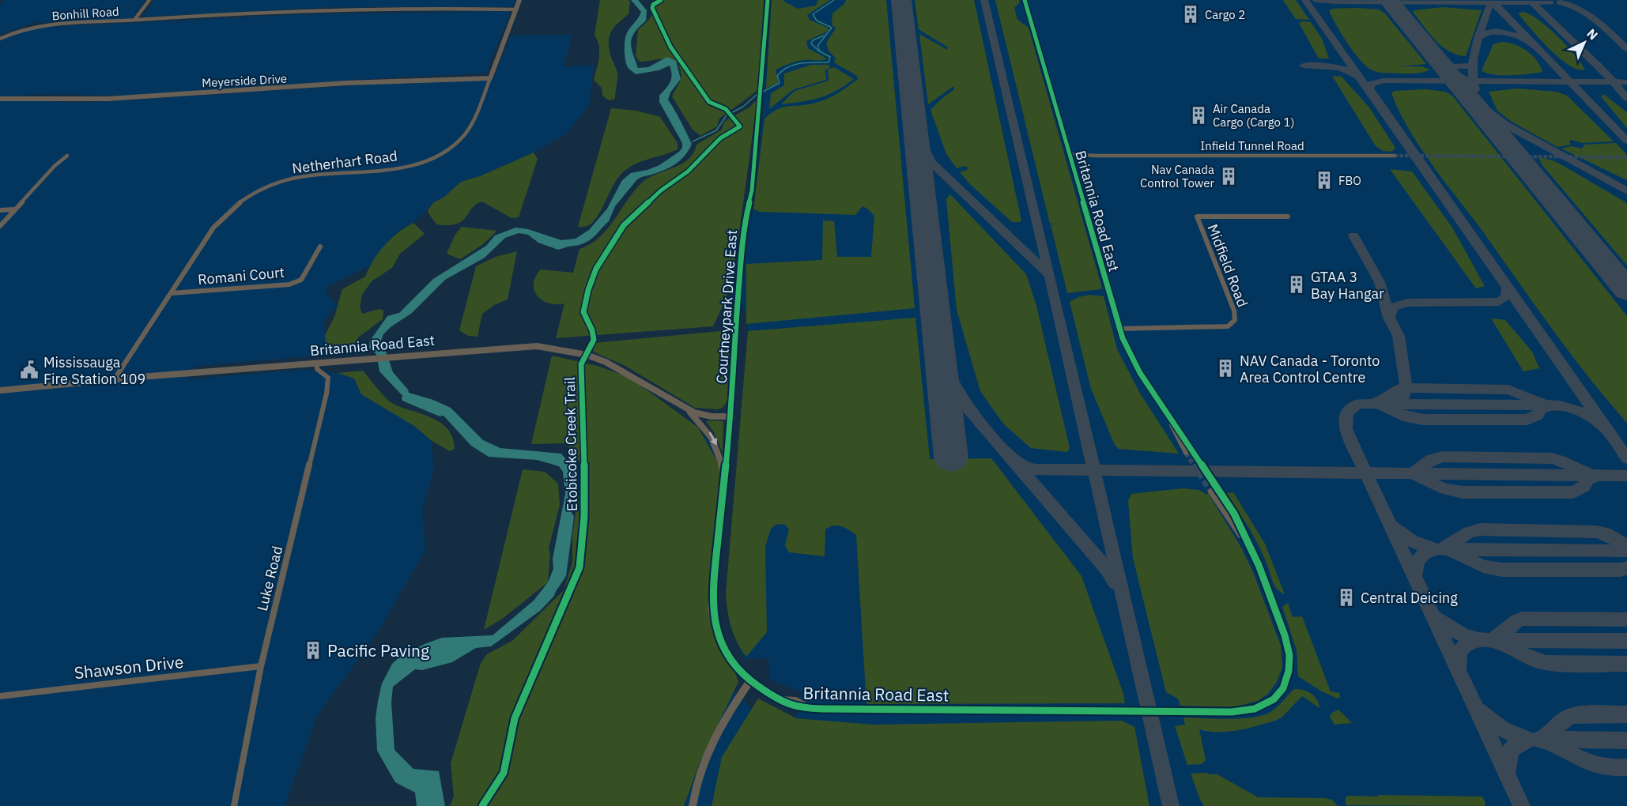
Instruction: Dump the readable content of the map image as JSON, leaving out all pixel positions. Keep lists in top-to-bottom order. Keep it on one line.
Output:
{"streets":{"street":["Bonhill Road","Meyerside Drive","Infield Tunnel Road","Netherhart Road","Britannia Road East","Midfield Road","Romani Court","Courtneypark Drive East","Luke Road","Shawson Drive"],"cycle path":["Etobicoke Creek Trail"]},"crossings":[["Bonhill Road","Netherhart Road"],["Meyerside Drive","Netherhart Road"],["Infield Tunnel Road","Britannia Road East"],["Netherhart Road","Britannia Road East"],["Netherhart Road","Romani Court"],["Britannia Road East","Midfield Road"],["Britannia Road East","Courtneypark Drive East"],["Britannia Road East","Luke Road"],["Luke Road","Shawson Drive"]],"places":{"building":["Cargo 2","Air Canada Cargo (Cargo 1)","Nav Canada Control Tower","FBO","GTAA 3 Bay Hangar","NAV Canada - Toronto Area Control Centre","Central Deicing","Pacific Paving"],"public building":["Mississauga Fire Station 109"]},"north":"top right"}
